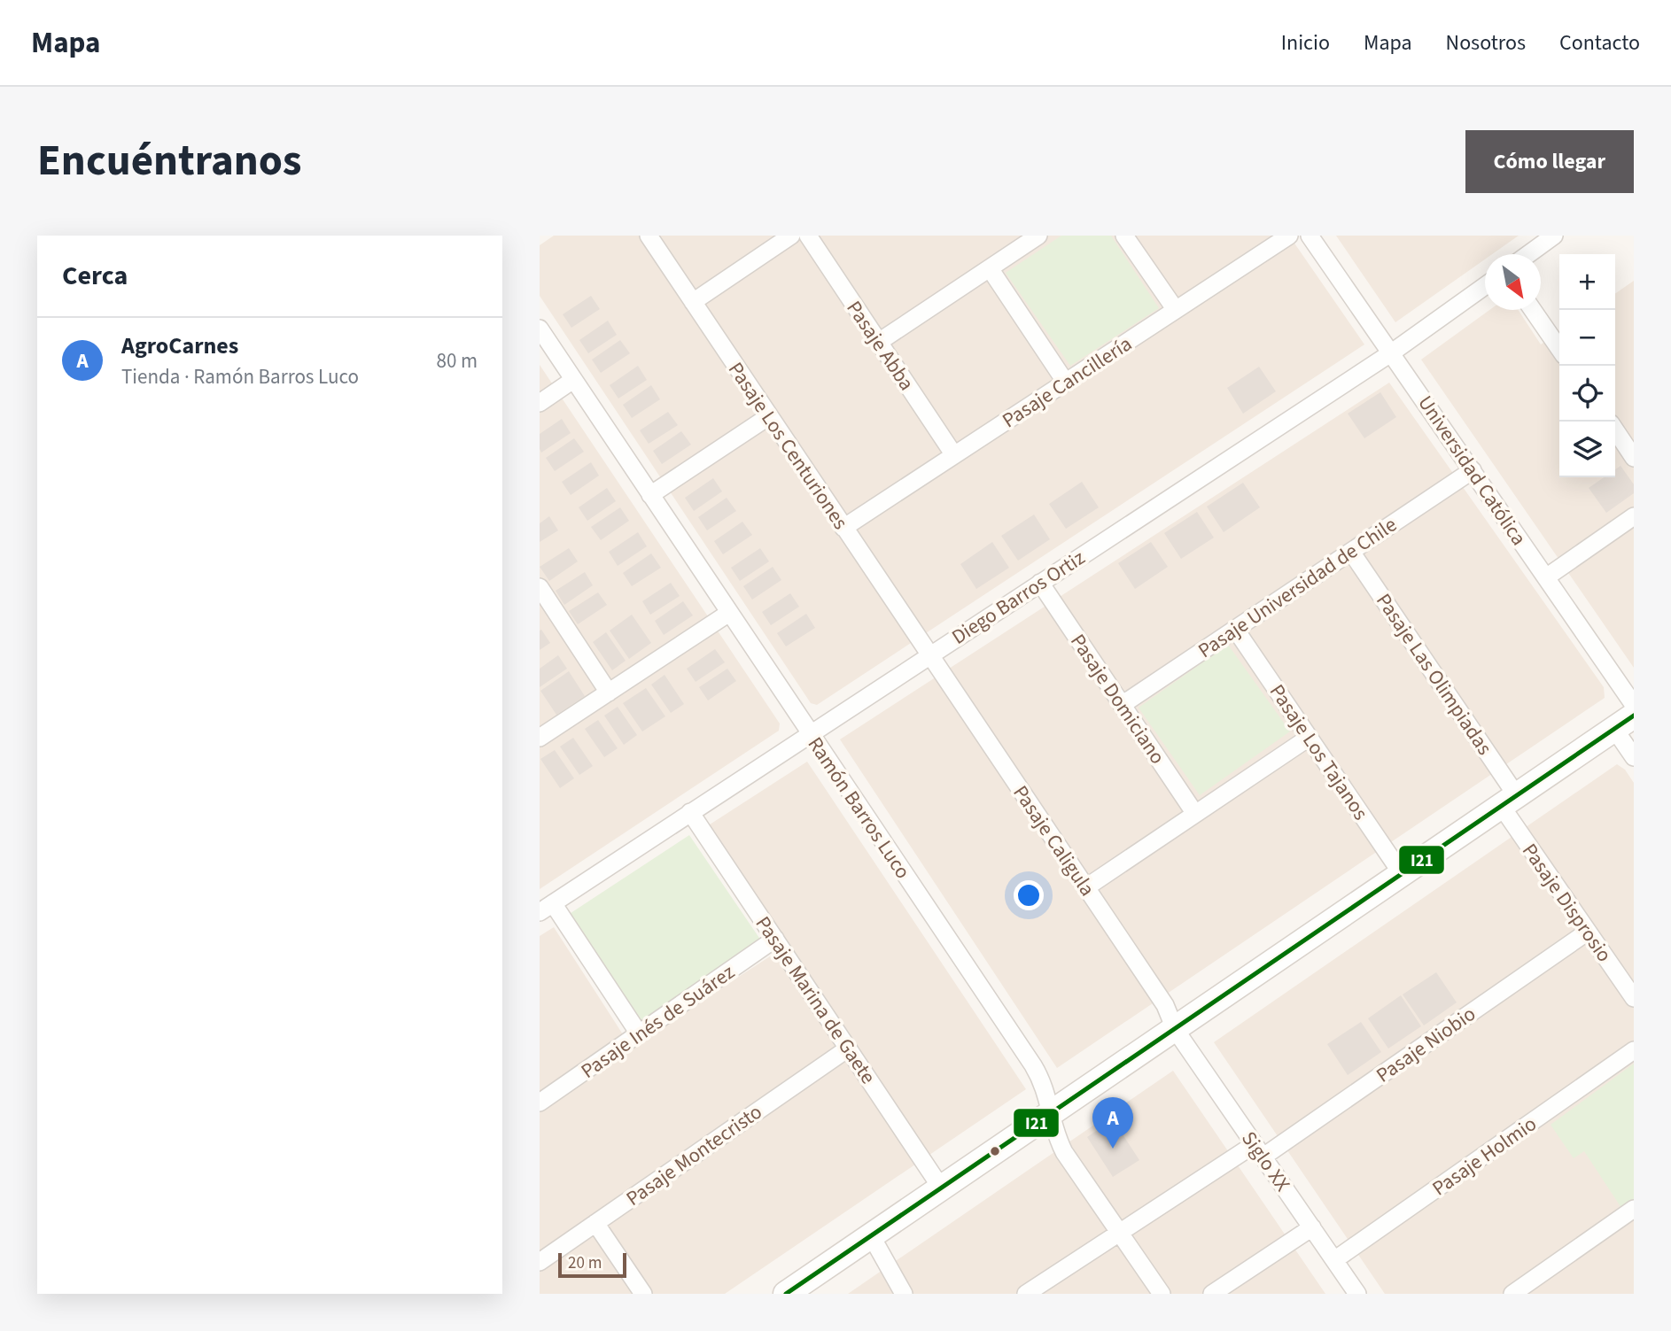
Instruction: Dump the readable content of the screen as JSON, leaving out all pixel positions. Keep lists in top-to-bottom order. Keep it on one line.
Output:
{"streets":{"street":["Pasaje Abba","Pasaje Cancillería","Pasaje Los Centuriones","Universidad Católica","Pasaje Universidad de Chile","Diego Barros Ortiz","Pasaje Las Olimpiadas","Pasaje Domiciano","Pasaje Los Tajanos","Ramón Barros Luco","Pasaje Caligula","Pasaje Disprosio","Pasaje Marina de Gaete","Pasaje Inés de Suárez","Pasaje Niobio","Pasaje Montecristo","Pasaje Holmio","Siglo XX"]},"crossings":[["Pasaje Abba","Pasaje Cancillería"],["Pasaje Cancillería","Pasaje Los Centuriones"],["Pasaje Los Centuriones","Diego Barros Ortiz"],["Pasaje Los Centuriones","Pasaje Caligula"],["Universidad Católica","Pasaje Universidad de Chile"],["Universidad Católica","Diego Barros Ortiz"],["Pasaje Universidad de Chile","Pasaje Las Olimpiadas"],["Pasaje Universidad de Chile","Pasaje Domiciano"],["Pasaje Universidad de Chile","Pasaje Los Tajanos"],["Diego Barros Ortiz","Pasaje Domiciano"],["Diego Barros Ortiz","Ramón Barros Luco"],["Diego Barros Ortiz","Pasaje Caligula"],["Diego Barros Ortiz","Pasaje Marina de Gaete"],["Pasaje Las Olimpiadas","Pasaje Disprosio"],["Ramón Barros Luco","Pasaje Niobio"],["Pasaje Caligula","Siglo XX"],["Pasaje Disprosio","Pasaje Niobio"],["Pasaje Marina de Gaete","Pasaje Inés de Suárez"],["Pasaje Marina de Gaete","Pasaje Montecristo"],["Pasaje Niobio","Siglo XX"],["Pasaje Holmio","Siglo XX"]],"lines":["transit line I21"],"scale_bar":"20 m","north":"bottom right","page":{"header":"Mapa","nav":["Inicio","Mapa","Nosotros","Contacto"],"title":"Encuéntranos","buttons":"Cómo llegar","heading":"Cerca","map_buttons":["+","−"],"list":[{"mark":"A","name":"AgroCarnes","note":"Tienda · Ramón Barros Luco","value":"80 m"}],"pins":"A","scale":"20 m"}}
